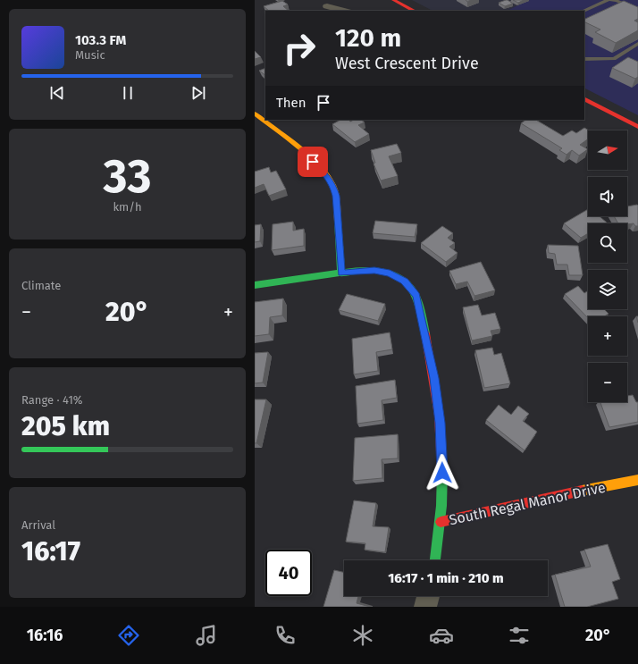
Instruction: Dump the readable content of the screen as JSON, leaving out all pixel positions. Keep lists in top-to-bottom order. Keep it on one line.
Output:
{"streets":{"street":["South Regal Manor Drive"]},"north":"right","page":{"turn":["120 m","West Crescent Drive"],"song":["103.3 FM","Music"],"then":"Then","tile":[["33","km/h"],"Climate",["Range · 41%","205 km"],["Arrival","16:17"]],"map_buttons":["+","−"],"heat":["−","20°","+"],"limit":"40","trip":"16:17 · 1 min · 210 m","tabs":["16:16","20°"]}}
